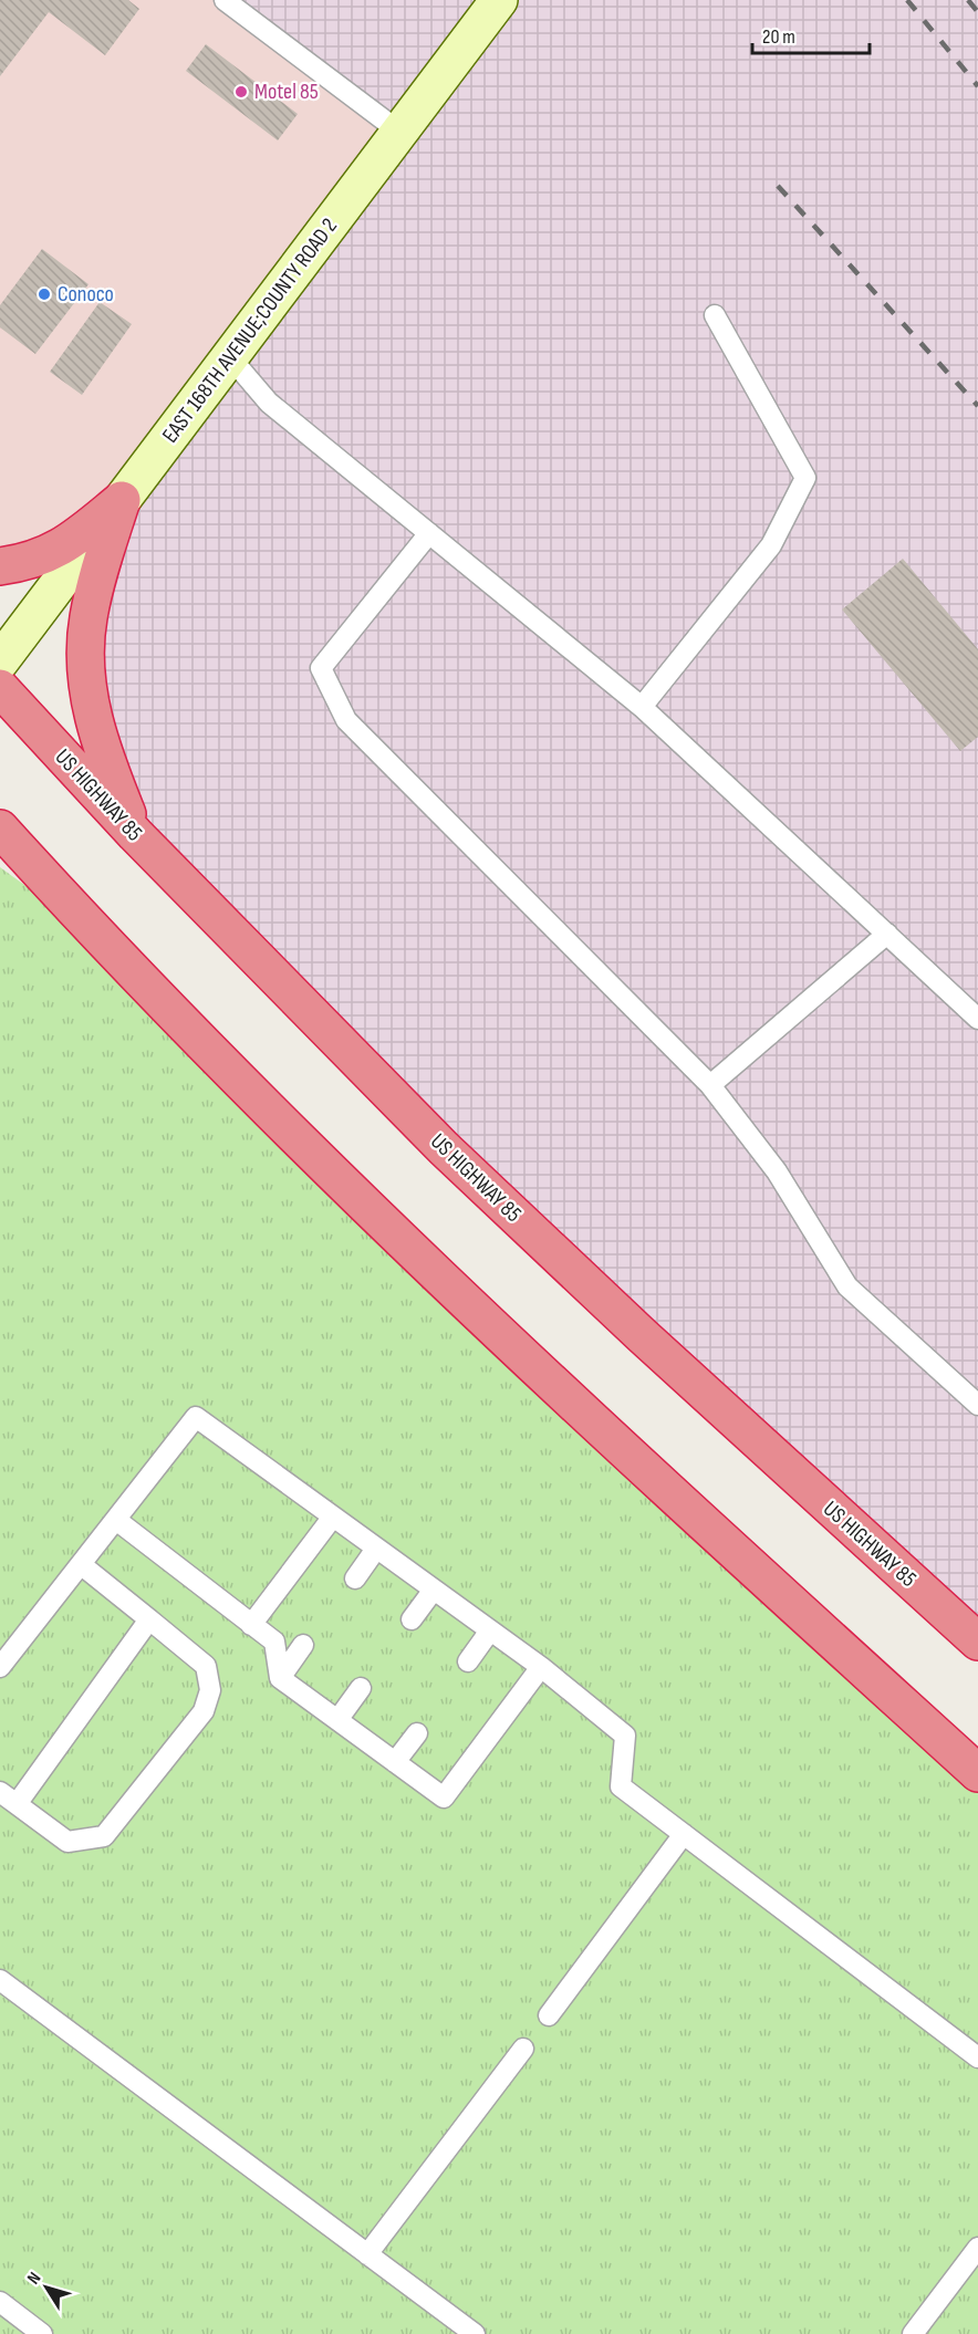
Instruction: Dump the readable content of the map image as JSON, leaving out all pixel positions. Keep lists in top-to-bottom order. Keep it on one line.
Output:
{"streets":{"highway":["US HIGHWAY 85"],"main road":["EAST 168TH AVENUE;COUNTY ROAD 2"]},"places":["Motel 85","Conoco"],"scale_bar":"20 m","north":"top left"}
